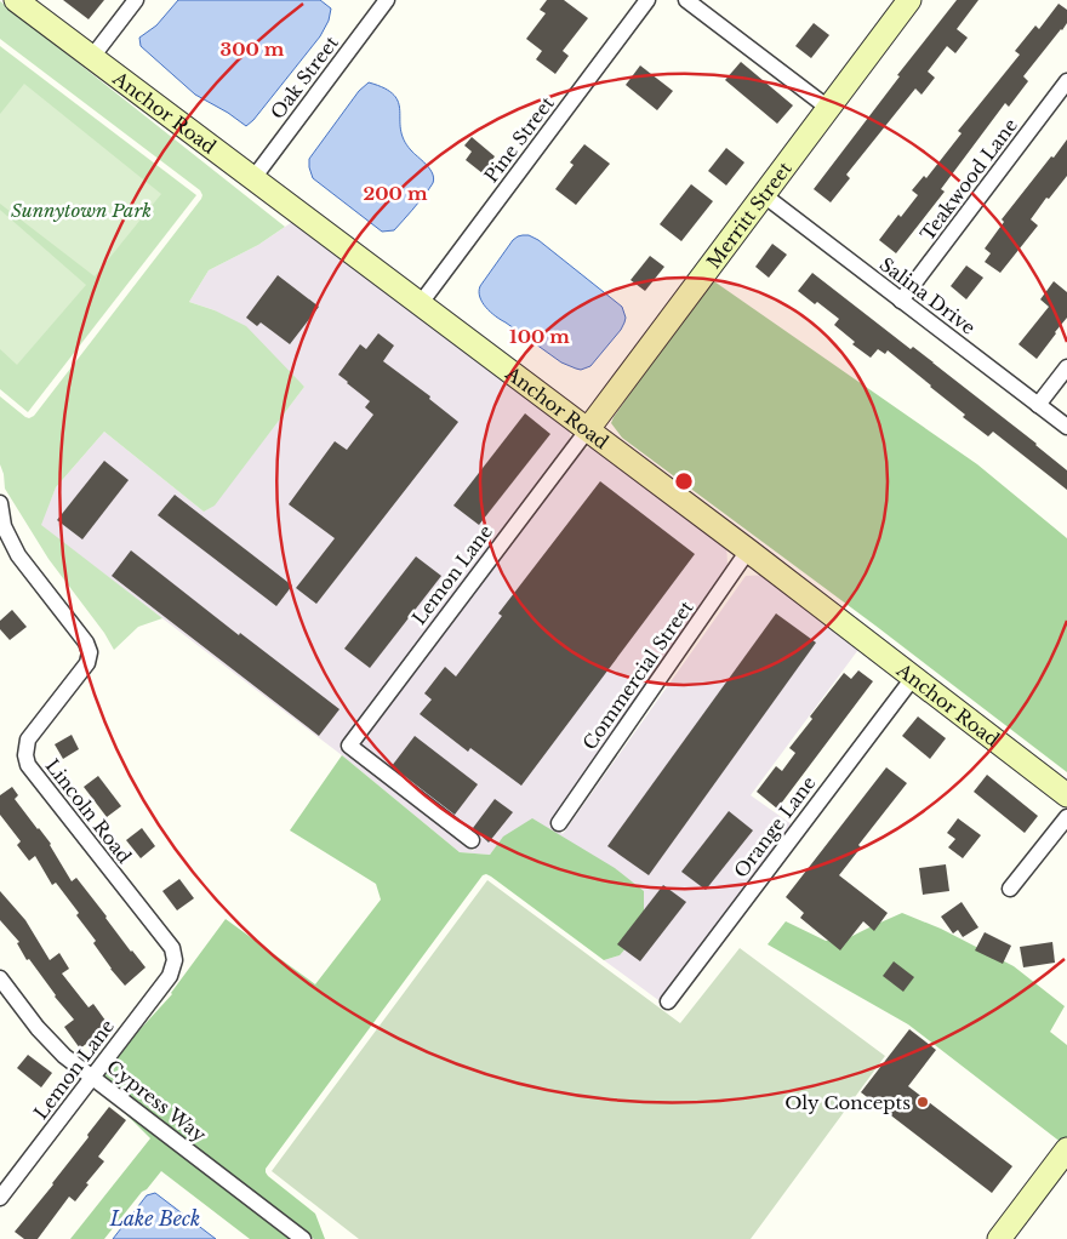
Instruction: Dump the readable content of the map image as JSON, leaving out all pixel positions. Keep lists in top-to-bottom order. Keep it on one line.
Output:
{"streets":{"street":["Oak Street","Anchor Road","Pine Street","Teakwood Lane","Merritt Street","Salina Drive","Lemon Lane","Commercial Street","Lincoln Road","Orange Lane","Cypress Way"]},"crossings":[["Oak Street","Anchor Road"],["Anchor Road","Pine Street"],["Anchor Road","Merritt Street"],["Anchor Road","Lemon Lane"],["Anchor Road","Commercial Street"],["Anchor Road","Orange Lane"],["Teakwood Lane","Salina Drive"],["Merritt Street","Salina Drive"],["Merritt Street","Lemon Lane"],["Lemon Lane","Lincoln Road"],["Lemon Lane","Cypress Way"]],"water":["Lake Beck"],"parks":["Sunnytown Park"],"places":["Oly Concepts"],"rings":["300 m","200 m","100 m"]}
